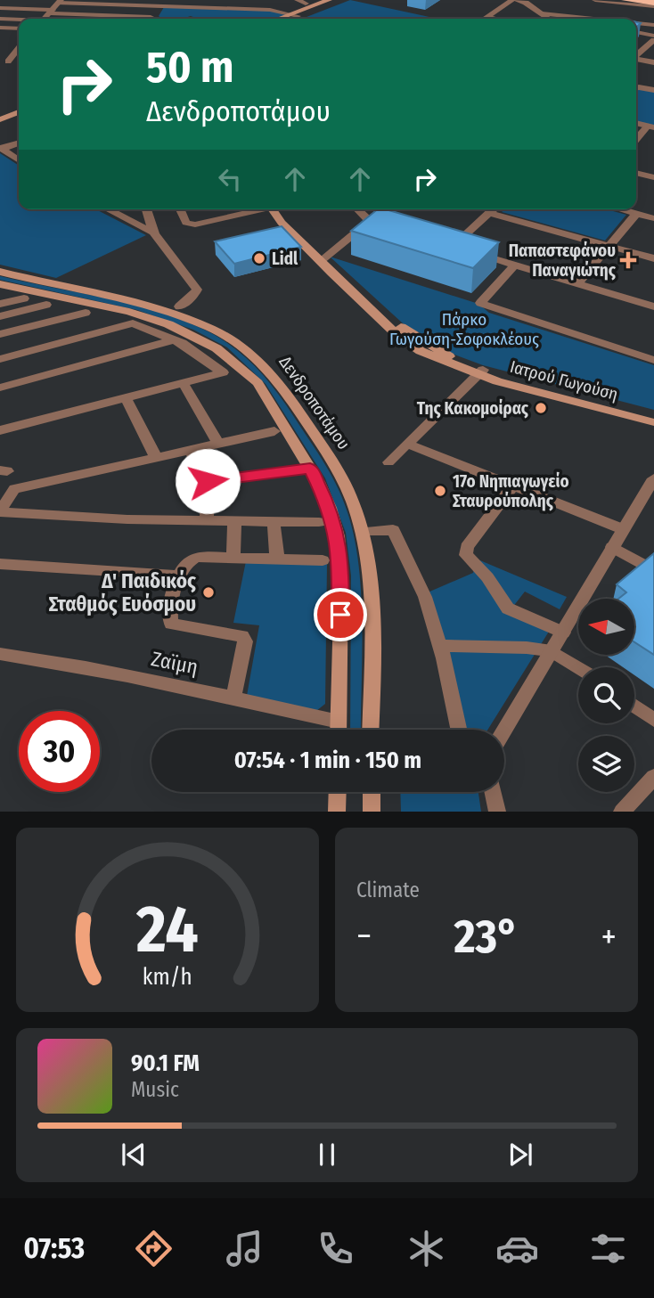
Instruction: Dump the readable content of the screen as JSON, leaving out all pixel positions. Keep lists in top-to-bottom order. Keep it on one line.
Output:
{"streets":{"main road":["Ιατρού Γωγούση","Δενδροποτάμου"],"street":["Ζαϊμη"]},"crossings":[["Δενδροποτάμου","Ζαϊμη"]],"parks":["Πάρκο Γωγούση-Σοφοκλέους"],"places":{"other":["Lidl","Της Κακομοίρας","17ο Νηπιαγωγείο Σταυρούπολης","Δ' Παιδικός Σταθμός Ευόσμου"],"health":["Παπαστεφάνου Παναγιώτης"]},"north":"left","page":{"turn":["50 m","Δενδροποτάμου"],"limit":"30","trip":"07:54 · 1 min · 150 m","tile":"Climate","heat":["−","23°","+"],"song":["90.1 FM","Music"],"tabs":"07:53","gauge":["24","km/h"]}}
